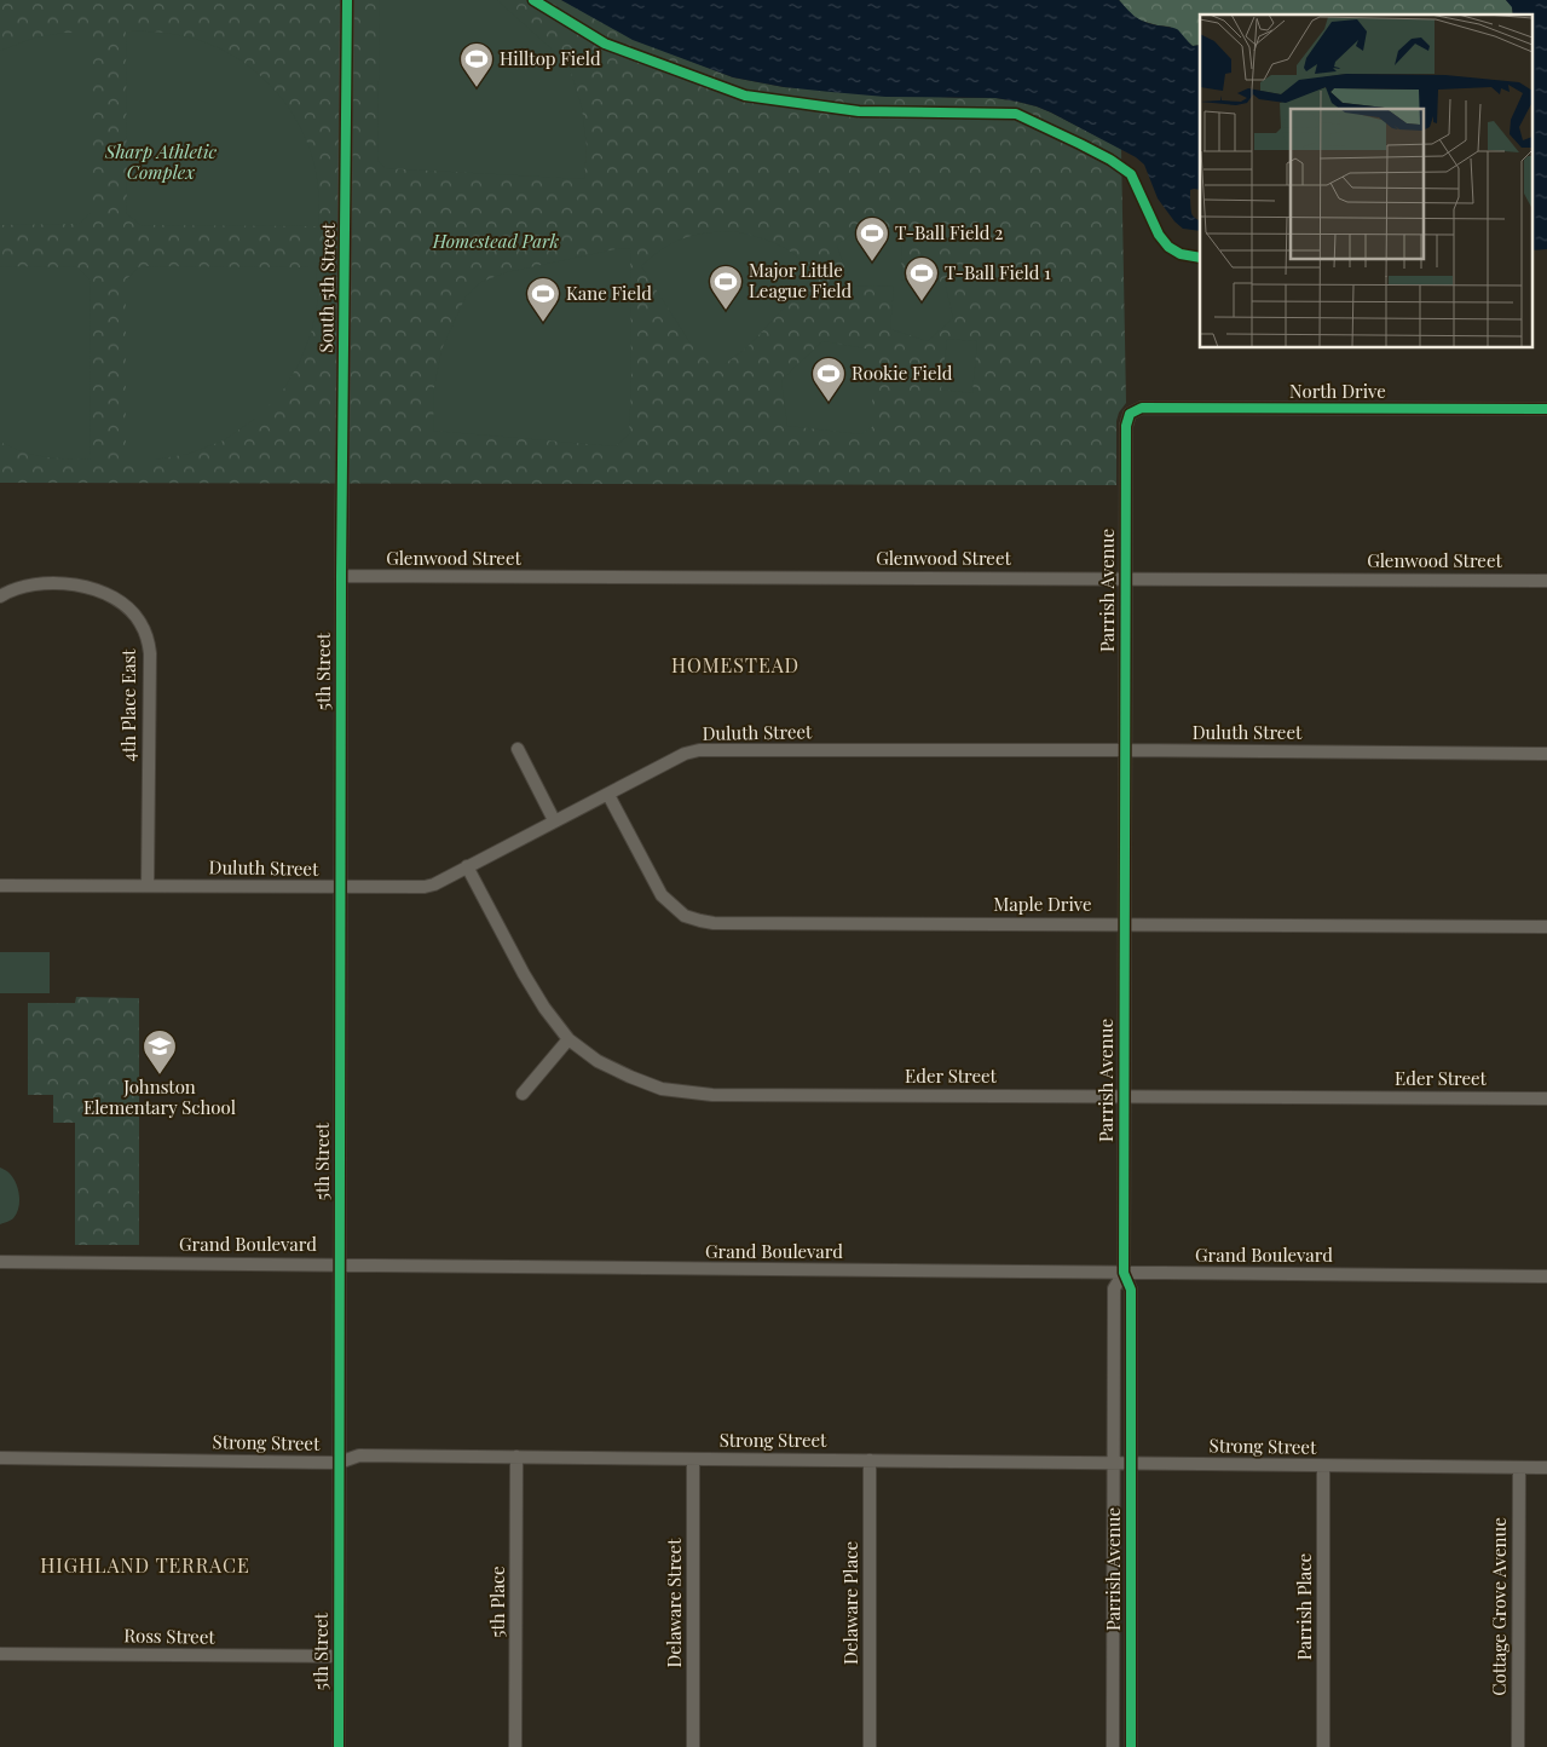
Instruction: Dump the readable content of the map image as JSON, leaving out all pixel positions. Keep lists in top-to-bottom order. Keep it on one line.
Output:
{"streets":{"street":["South 5th Street","North Drive","Glenwood Street","Parrish Avenue","5th Street","4th Place East","Duluth Street","Maple Drive","Eder Street","Grand Boulevard","Strong Street","5th Place","Delaware Street","Delaware Place","Parrish Place","Cottage Grove Avenue","Ross Street"]},"crossings":[["South 5th Street","Glenwood Street"],["South 5th Street","5th Street"],["North Drive","Parrish Avenue"],["Glenwood Street","Parrish Avenue"],["Glenwood Street","5th Street"],["Parrish Avenue","Duluth Street"],["Parrish Avenue","Maple Drive"],["Parrish Avenue","Eder Street"],["Parrish Avenue","Grand Boulevard"],["Parrish Avenue","Strong Street"],["5th Street","Duluth Street"],["5th Street","Grand Boulevard"],["5th Street","Strong Street"],["5th Street","Ross Street"],["4th Place East","Duluth Street"],["Duluth Street","Maple Drive"],["Duluth Street","Eder Street"],["Strong Street","5th Place"],["Strong Street","Delaware Street"],["Strong Street","Delaware Place"],["Strong Street","Parrish Place"],["Strong Street","Cottage Grove Avenue"]],"districts":["HOMESTEAD","HIGHLAND TERRACE"],"parks":["Sharp Athletic Complex","Homestead Park"],"places":{"sports":["Hilltop Field","T-Ball Field 2","T-Ball Field 1","Major Little League Field","Kane Field","Rookie Field"],"school or university":["Johnston Elementary School"]}}
